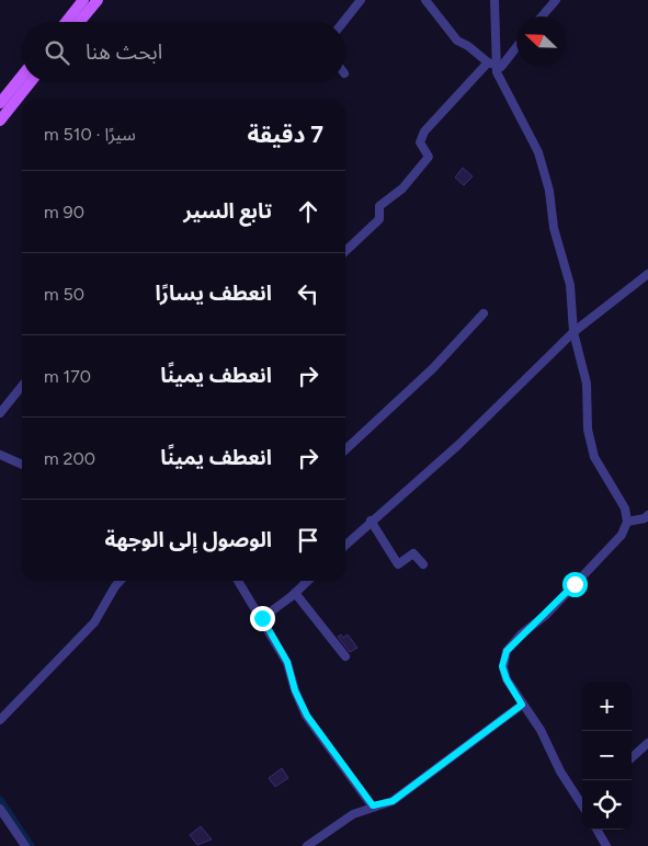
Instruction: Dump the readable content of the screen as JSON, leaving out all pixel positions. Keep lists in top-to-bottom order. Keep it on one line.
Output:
{"north":"top left","page":{"search":"ابحث هنا","heading":["7 دقيقة","سيرًا · 510 m"],"list":[["تابع السير","90 m"],["انعطف يسارًا","50 m"],["انعطف يمينًا","170 m"],["انعطف يمينًا","200 m"],"الوصول إلى الوجهة"],"map_buttons":["+","−"]}}
